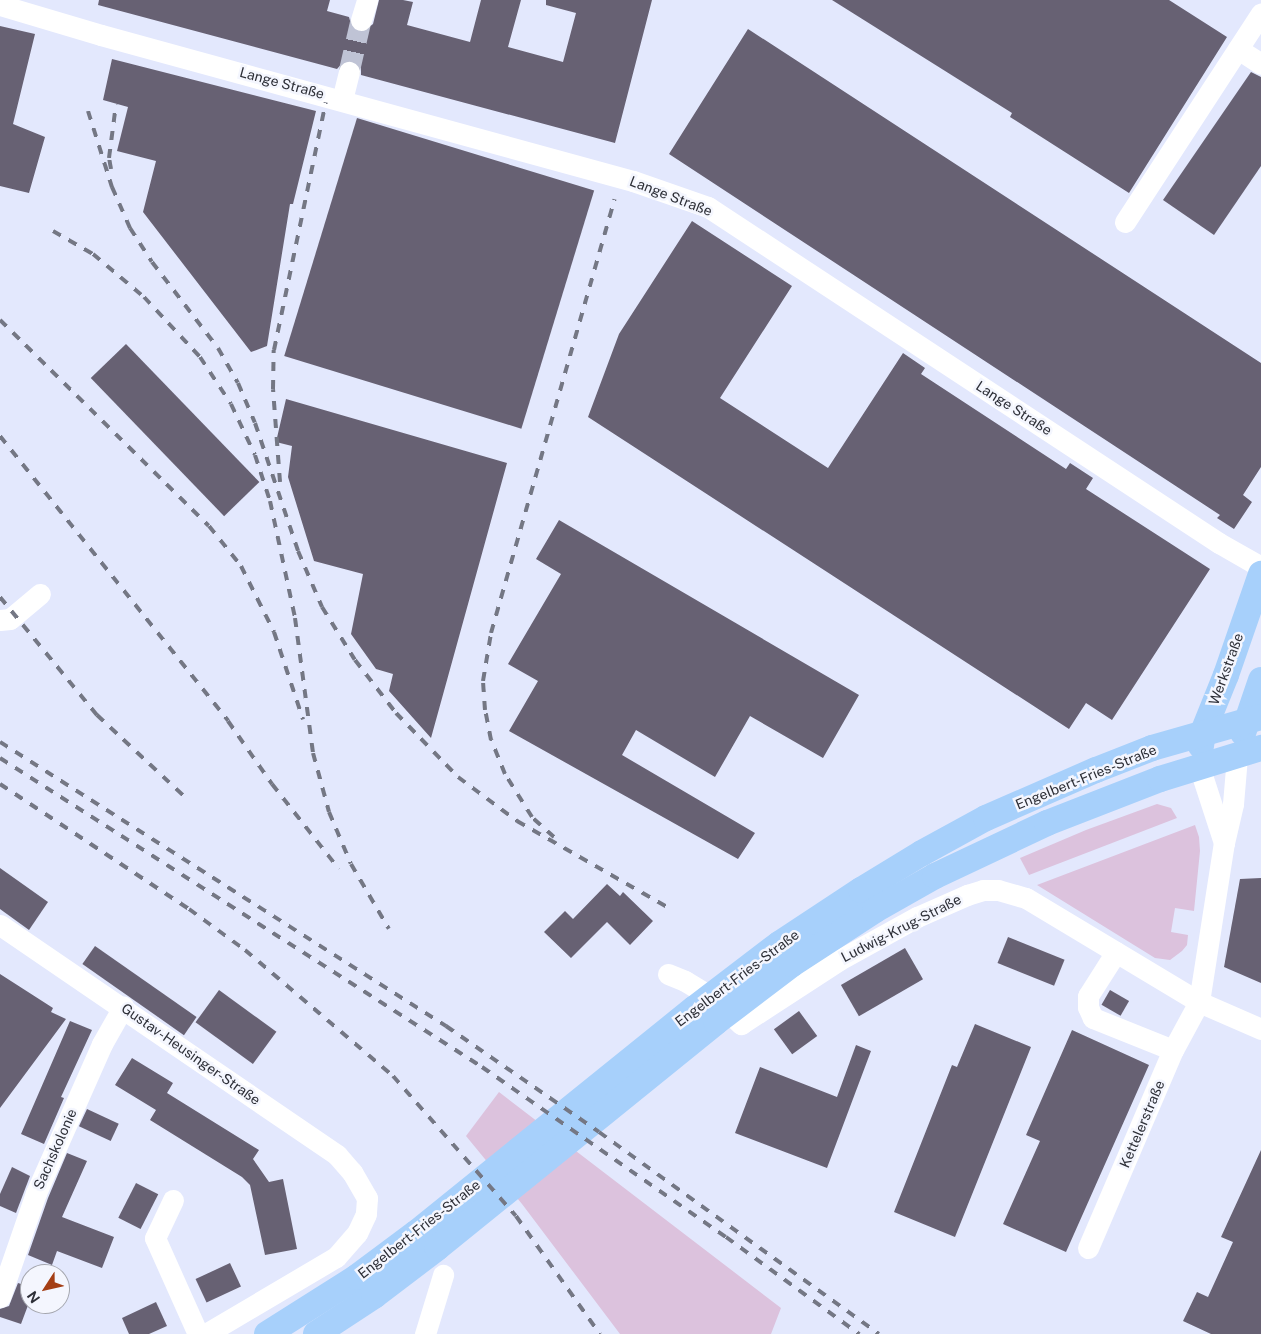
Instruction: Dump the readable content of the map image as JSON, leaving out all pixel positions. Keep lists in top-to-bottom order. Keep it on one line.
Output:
{"streets":{"main road":["Werkstraße","Engelbert-Fries-Straße"],"street":["Lange Straße","Ludwig-Krug-Straße","Gustav-Heusinger-Straße","Kettelerstraße","Sachskolonie"]},"crossings":[["Werkstraße","Engelbert-Fries-Straße"],["Werkstraße","Kettelerstraße"],["Engelbert-Fries-Straße","Kettelerstraße"],["Ludwig-Krug-Straße","Kettelerstraße"],["Gustav-Heusinger-Straße","Sachskolonie"]],"north":"bottom left"}
